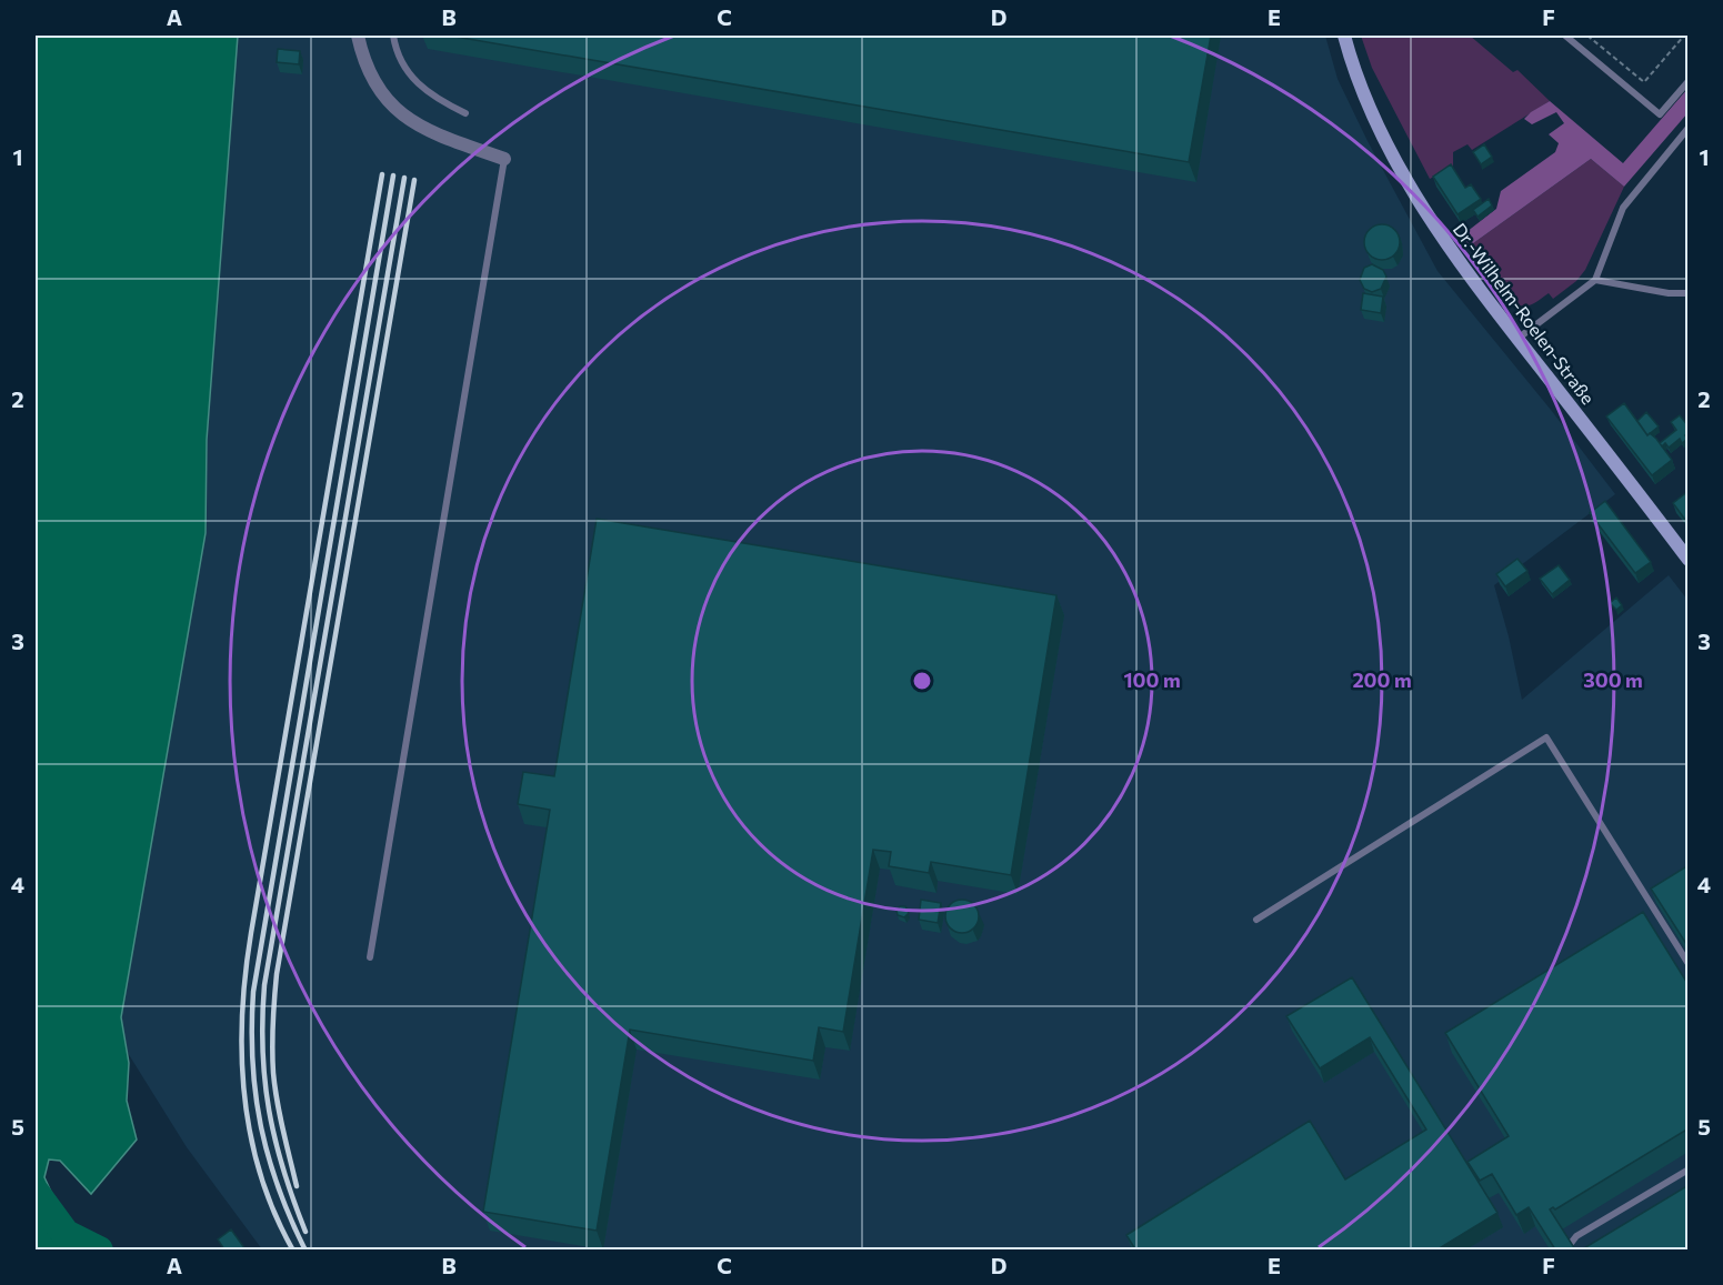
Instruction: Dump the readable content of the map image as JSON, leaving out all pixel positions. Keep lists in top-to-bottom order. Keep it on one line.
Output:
{"streets":{"main road":["Dr.-Wilhelm-Roelen-Straße"]},"grid":{"columns":["A","B","C","D","E","F"],"rows":["1","2","3","4","5"]},"rings":["100 m","200 m","300 m"]}
